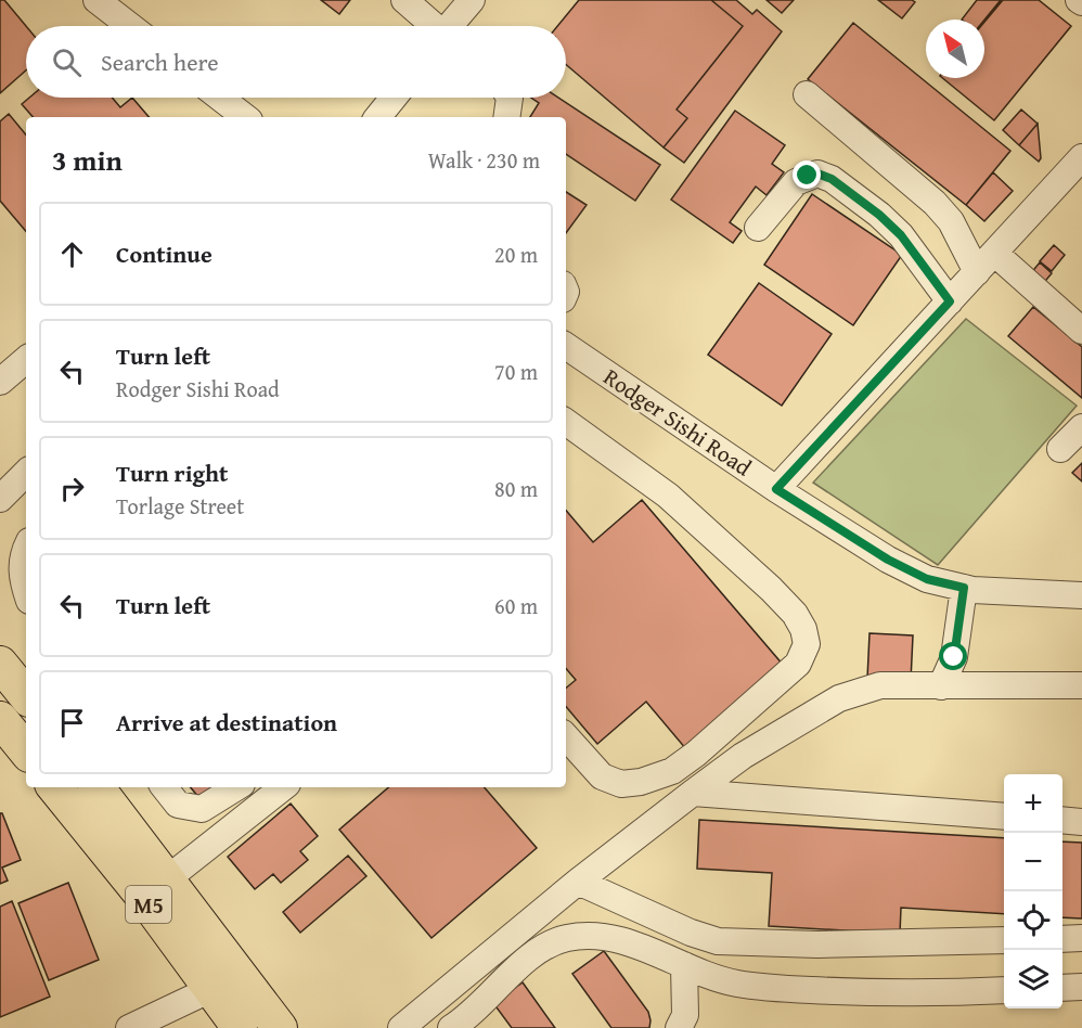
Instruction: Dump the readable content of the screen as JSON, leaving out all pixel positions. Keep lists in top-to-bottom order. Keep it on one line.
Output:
{"streets":{"main road":["M5"],"street":["Rodger Sishi Road"]},"north":"top left","page":{"search":"Search here","heading":["3 min","Walk · 230 m"],"list":[["Continue","20 m"],["Turn left","Rodger Sishi Road","70 m"],["Turn right","Torlage Street","80 m"],["Turn left","60 m"],"Arrive at destination"],"map_buttons":["+","−"]}}
